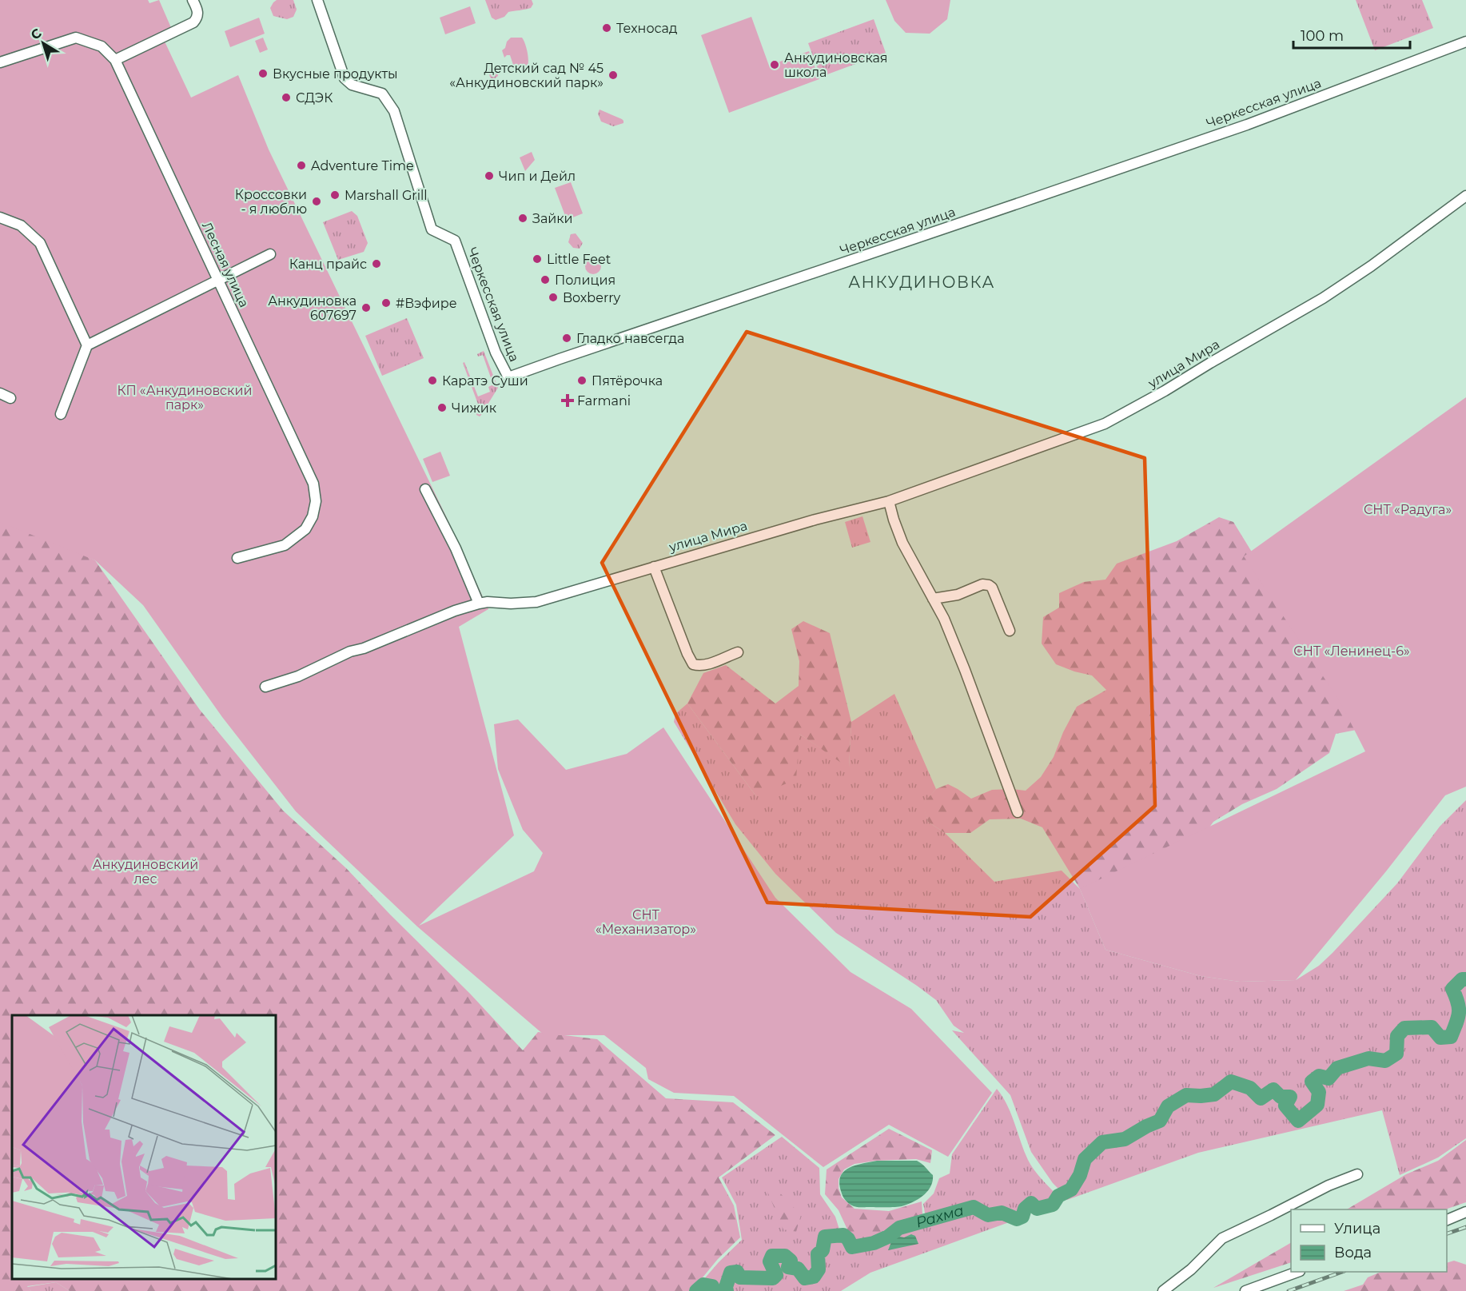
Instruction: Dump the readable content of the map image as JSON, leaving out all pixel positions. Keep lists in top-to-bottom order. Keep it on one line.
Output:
{"streets":{"street":["Черкесская улица","Лесная улица","улица Мира"]},"districts":["АНКУДИНОВКА"],"water":["Рахма"],"parks":["КП «Анкудиновский парк»","СНТ «Радуга»","СНТ «Ленинец-6»","Анкудиновский лес","СНТ «Механизатор»"],"places":{"other":["Техносад","Анкудиновская школа","Вкусные продукты","Детский сад № 45 «Анкудиновский парк»","СДЭК","Adventure Time","Чип и Дейл","Marshall Grill","Кроссовки - я люблю","Зайки","Little Feet","Канц прайс","Полиция","Boxberry","#Вэфире","Анкудиновка 607697","Гладко навсегда","Каратэ Суши","Пятёрочка","Чижик"],"health":["Farmani"]},"legend":["Улица","Вода"],"scale_bar":"100 m","north":"top left"}
